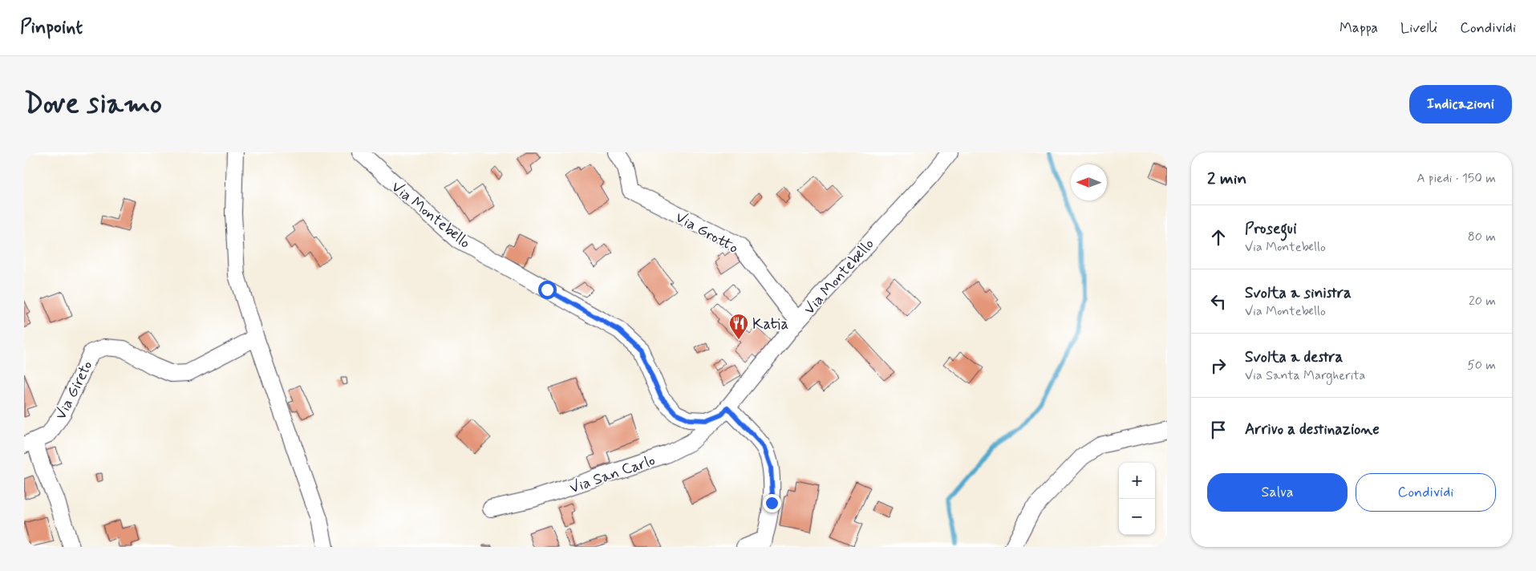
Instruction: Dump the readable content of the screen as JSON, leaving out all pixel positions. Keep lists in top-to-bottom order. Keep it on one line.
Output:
{"streets":{"street":["Via Montebello","Via Grotto","Via Gireto","Via San Carlo"]},"crossings":[["Via Montebello","Via Grotto"],["Via Montebello","Via San Carlo"]],"places":{"restaurant":["Katia"]},"north":"left","page":{"header":"Pinpoint","nav":["Mappa","Livelli","Condividi"],"buttons":["Indicazioni",["Salva","Condividi"]],"title":"Dove siamo","heading":["2 min","A piedi · 150 m"],"list":[["Prosegui","Via Montebello","80 m"],["Svolta a sinistra","Via Montebello","20 m"],["Svolta a destra","Via Santa Margherita","50 m"],"Arrivo a destinazione"],"map_buttons":["+","−"]}}
